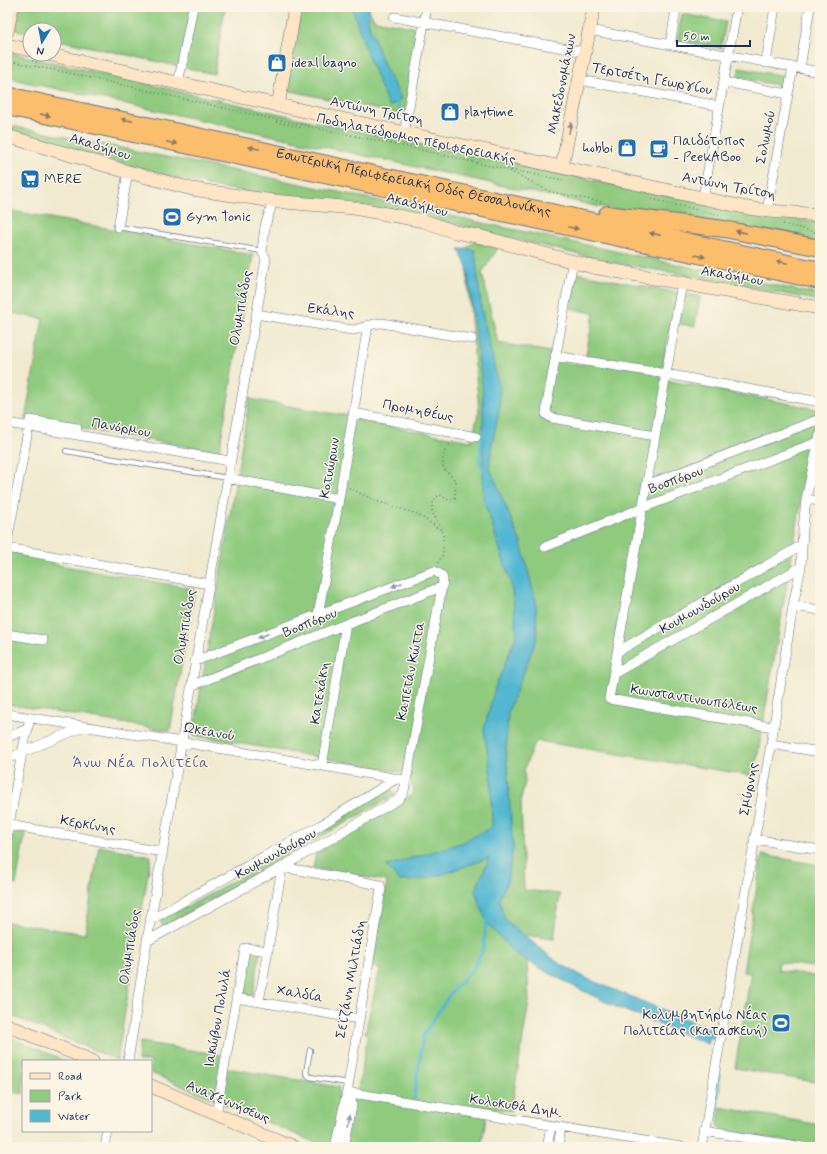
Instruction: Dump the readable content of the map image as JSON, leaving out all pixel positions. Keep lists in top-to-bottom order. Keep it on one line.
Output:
{"streets":{"highway":["Εσωτερική Περιφερειακή Οδός Θεσσαλονίκης"],"street":["Τερτσέτη Γεωργίου","Μακεδονομάχων","Αντώνη Τρίτση","Σολωμού","Ακαδήμου","Ολυμπιάδος","Εκάλης","Προμηθέως","Πανόρμου","Κοτυώρων","Βοσπόρου","Κουμουνδούρου","Καπετάν Κώττα","Κατεχάκη","Κωνσταντινουπόλεως","Ωκεανού","Σμύρνης","Κερκίνης","Σεϊζάνη Μιλτιάδη","Χαλδία","Ιακώβου Πολυλά","Αναγεννήσεως","Κολοκυθά Δημ."],"path":["Ποδηλατόδρομος περιφερειακής"]},"crossings":[["Τερτσέτη Γεωργίου","Μακεδονομάχων"],["Μακεδονομάχων","Αντώνη Τρίτση"],["Αντώνη Τρίτση","Σολωμού"],["Ακαδήμου","Ολυμπιάδος"],["Ολυμπιάδος","Εκάλης"],["Ολυμπιάδος","Πανόρμου"],["Ολυμπιάδος","Βοσπόρου"],["Ολυμπιάδος","Κουμουνδούρου"],["Ολυμπιάδος","Ωκεανού"],["Ολυμπιάδος","Κερκίνης"],["Εκάλης","Κοτυώρων"],["Προμηθέως","Κοτυώρων"],["Κοτυώρων","Βοσπόρου"],["Βοσπόρου","Καπετάν Κώττα"],["Βοσπόρου","Κατεχάκη"],["Βοσπόρου","Σμύρνης"],["Κουμουνδούρου","Καπετάν Κώττα"],["Κουμουνδούρου","Κωνσταντινουπόλεως"],["Κουμουνδούρου","Ωκεανού"],["Κουμουνδούρου","Σμύρνης"],["Κουμουνδούρου","Σεϊζάνη Μιλτιάδη"],["Καπετάν Κώττα","Ωκεανού"],["Κατεχάκη","Ωκεανού"],["Κωνσταντινουπόλεως","Σμύρνης"],["Σεϊζάνη Μιλτιάδη","Χαλδία"],["Σεϊζάνη Μιλτιάδη","Κολοκυθά Δημ."],["Χαλδία","Ιακώβου Πολυλά"],["Ιακώβου Πολυλά","Αναγεννήσεως"]],"one_way":["Μακεδονομάχων"],"districts":["Άνω Νέα Πολιτεία"],"places":{"shop":["ideal bagno","playtime","hobbi"],"cafe":["Παιδότοπος - PeekABoo"],"supermarket":["MERE"],"sports":["Gym Tonic","Κολυμβητήριο Νέας Πολιτείας (κατασκευή)"]},"legend":["Road","Park","Water"],"scale_bar":"50 m","north":"bottom"}
